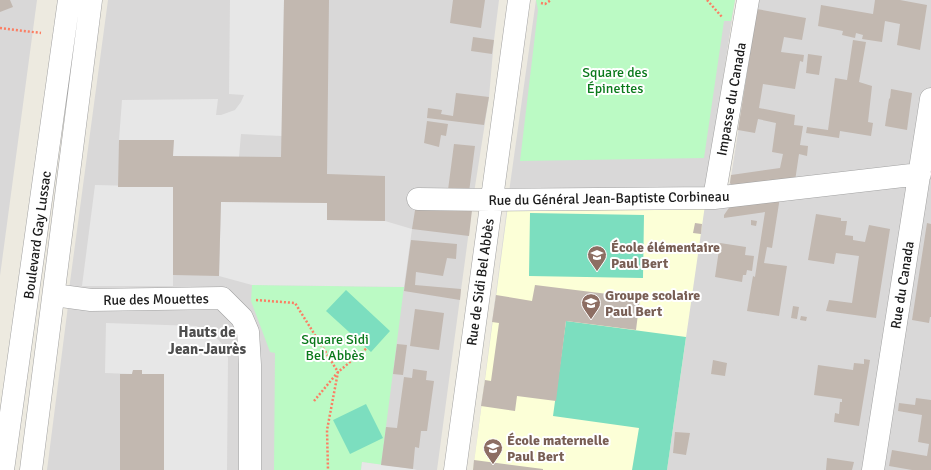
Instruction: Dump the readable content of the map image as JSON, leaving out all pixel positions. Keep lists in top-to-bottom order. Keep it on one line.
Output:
{"streets":{"street":["Impasse du Canada","Rue du Général Jean-Baptiste Corbineau","Boulevard Gay Lussac","Rue de Sidi Bel Abbès","Rue du Canada","Rue des Mouettes"]},"crossings":[["Impasse du Canada","Rue du Général Jean-Baptiste Corbineau"],["Rue du Général Jean-Baptiste Corbineau","Rue de Sidi Bel Abbès"],["Rue du Général Jean-Baptiste Corbineau","Rue du Canada"],["Boulevard Gay Lussac","Rue des Mouettes"]],"districts":["Hauts de Jean-Jaurès"],"parks":["Square des Épinettes","Square Sidi Bel Abbès"],"places":{"school or university":["École élémentaire Paul Bert","Groupe scolaire Paul Bert","École maternelle Paul Bert"]}}
